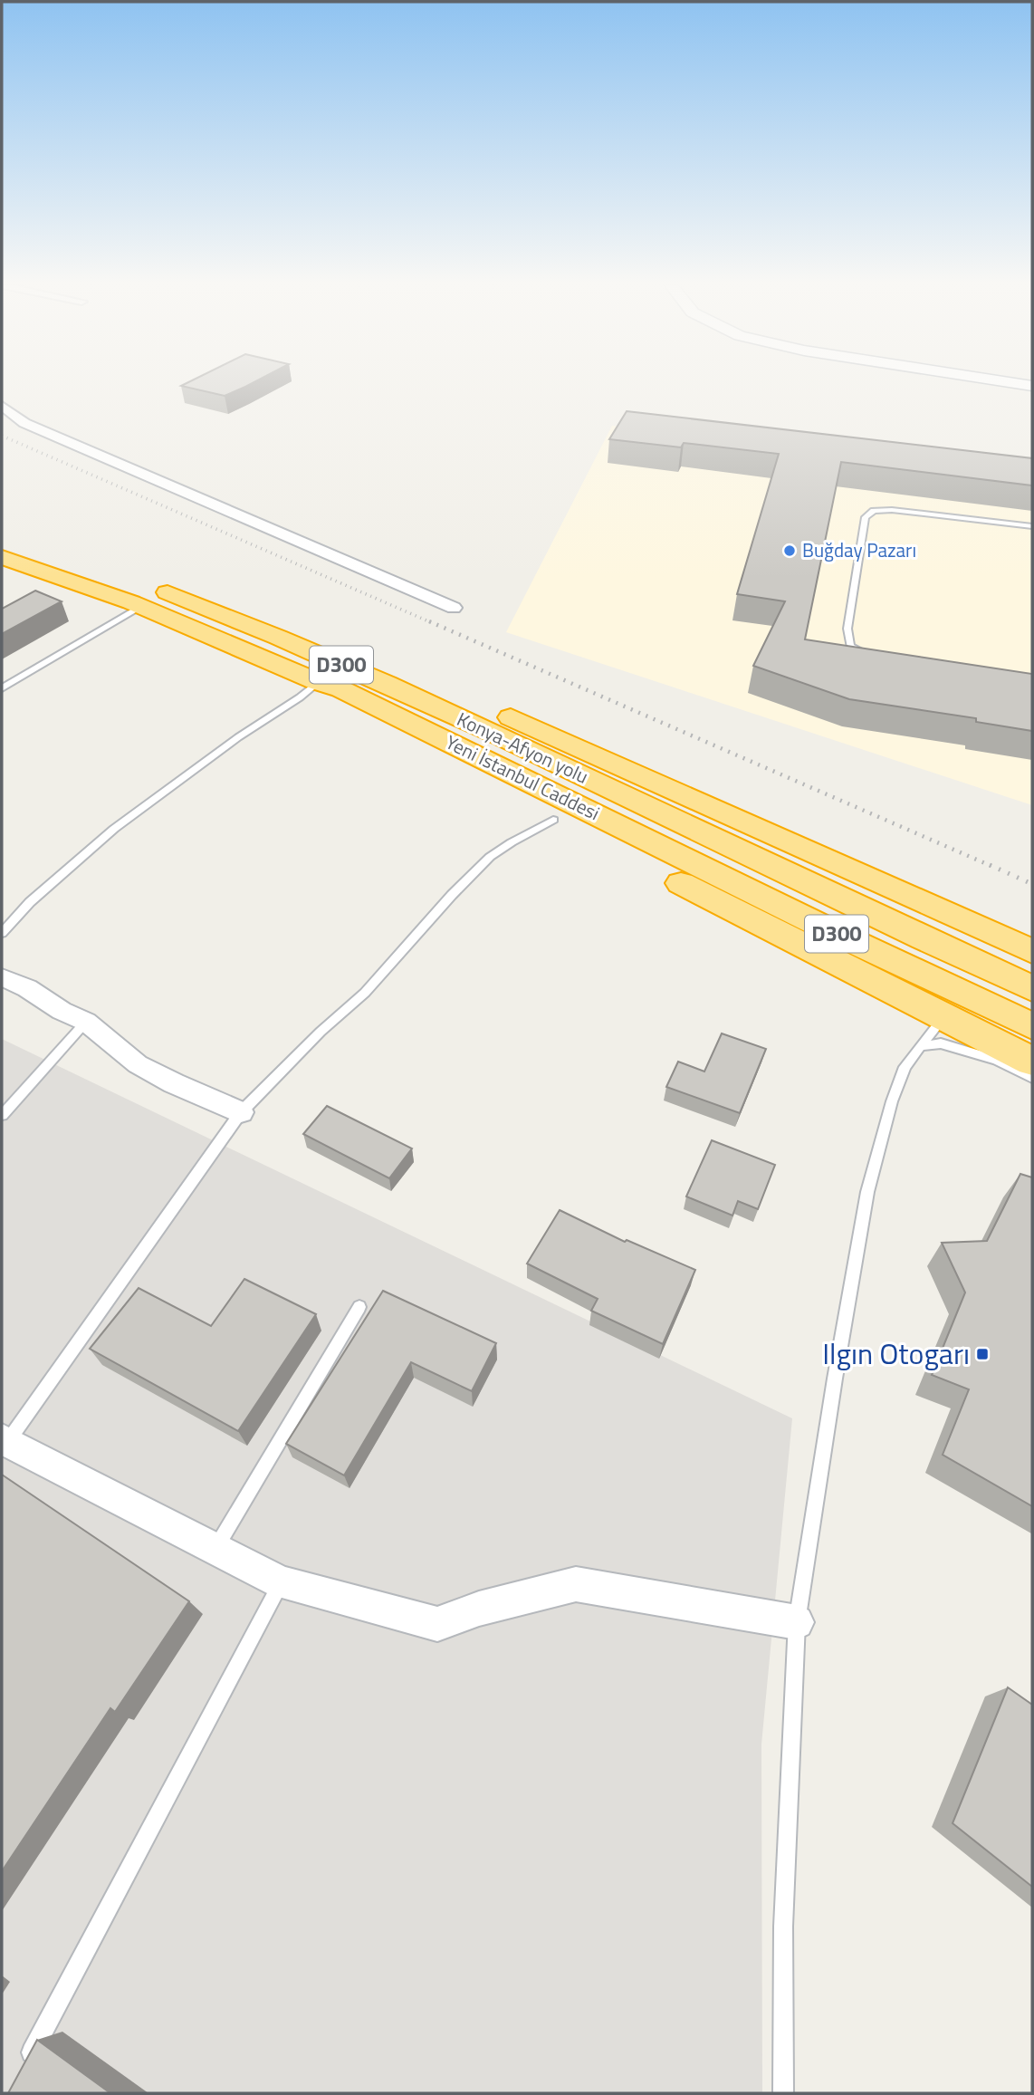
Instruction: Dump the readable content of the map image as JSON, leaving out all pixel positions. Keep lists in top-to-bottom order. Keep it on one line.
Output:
{"streets":{"highway":["D300","Konya-Afyon yolu","Yeni İstanbul Caddesi"]},"places":{"other":["Buğday Pazarı"],"transit":["Ilgın Otogarı"]}}
